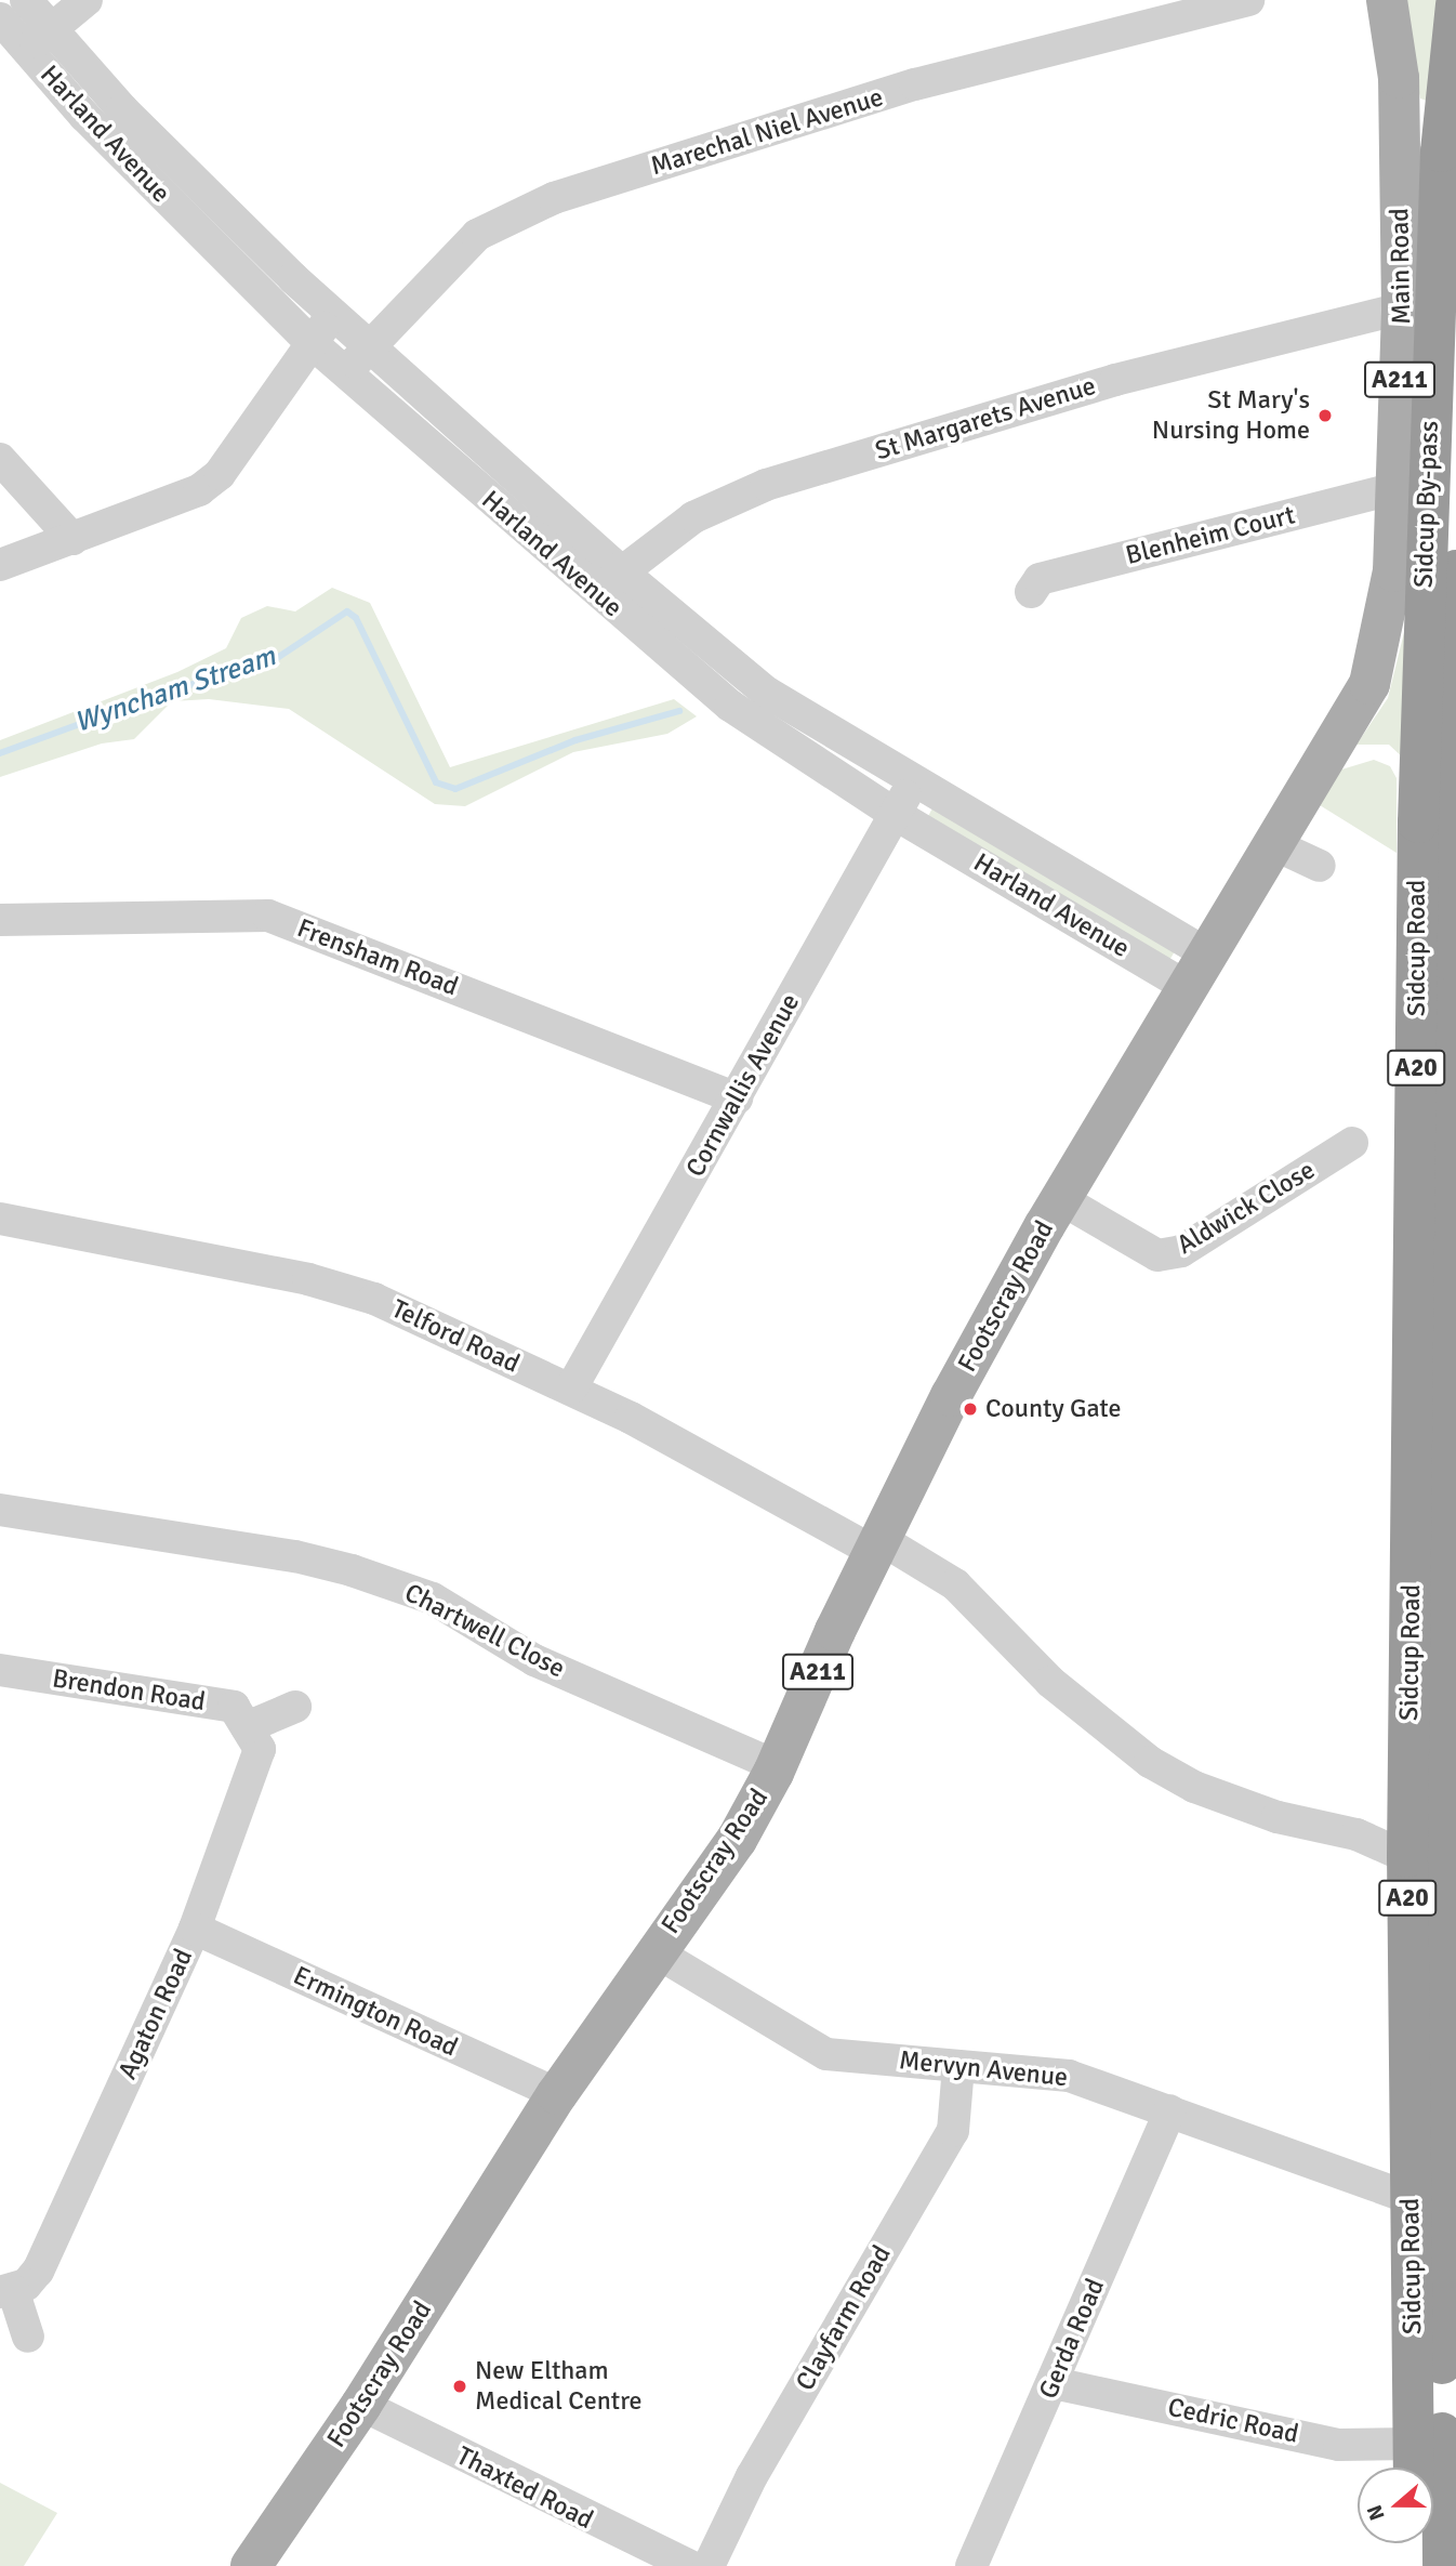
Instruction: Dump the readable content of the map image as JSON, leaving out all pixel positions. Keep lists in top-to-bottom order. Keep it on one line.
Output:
{"streets":{"highway":["Sidcup By-pass","Sidcup Road","A20"],"main road":["Main Road","A211","Footscray Road"],"street":["Marechal Niel Avenue","Harland Avenue","St Margarets Avenue","Blenheim Court","Frensham Road","Cornwallis Avenue","Aldwick Close","Telford Road","Chartwell Close","Brendon Road","Ermington Road","Agaton Road","Mervyn Avenue","Clayfarm Road","Gerda Road","Cedric Road","Thaxted Road"]},"crossings":[["Marechal Niel Avenue","Harland Avenue"],["Harland Avenue","St Margarets Avenue"],["Harland Avenue","Cornwallis Avenue"],["Harland Avenue","Footscray Road"],["Main Road","St Margarets Avenue"],["Main Road","Blenheim Court"],["Main Road","Footscray Road"],["Sidcup By-pass","Sidcup Road"],["Sidcup Road","Mervyn Avenue"],["Sidcup Road","Cedric Road"],["Frensham Road","Cornwallis Avenue"],["Cornwallis Avenue","Telford Road"],["Aldwick Close","Footscray Road"],["Footscray Road","Telford Road"],["Footscray Road","Chartwell Close"],["Footscray Road","Ermington Road"],["Footscray Road","Mervyn Avenue"],["Footscray Road","Thaxted Road"],["Brendon Road","Agaton Road"],["Ermington Road","Agaton Road"],["Mervyn Avenue","Clayfarm Road"],["Mervyn Avenue","Gerda Road"],["Gerda Road","Cedric Road"]],"water":["Wyncham Stream"],"places":["St Mary's Nursing Home","County Gate","New Eltham Medical Centre"],"north":"left"}
